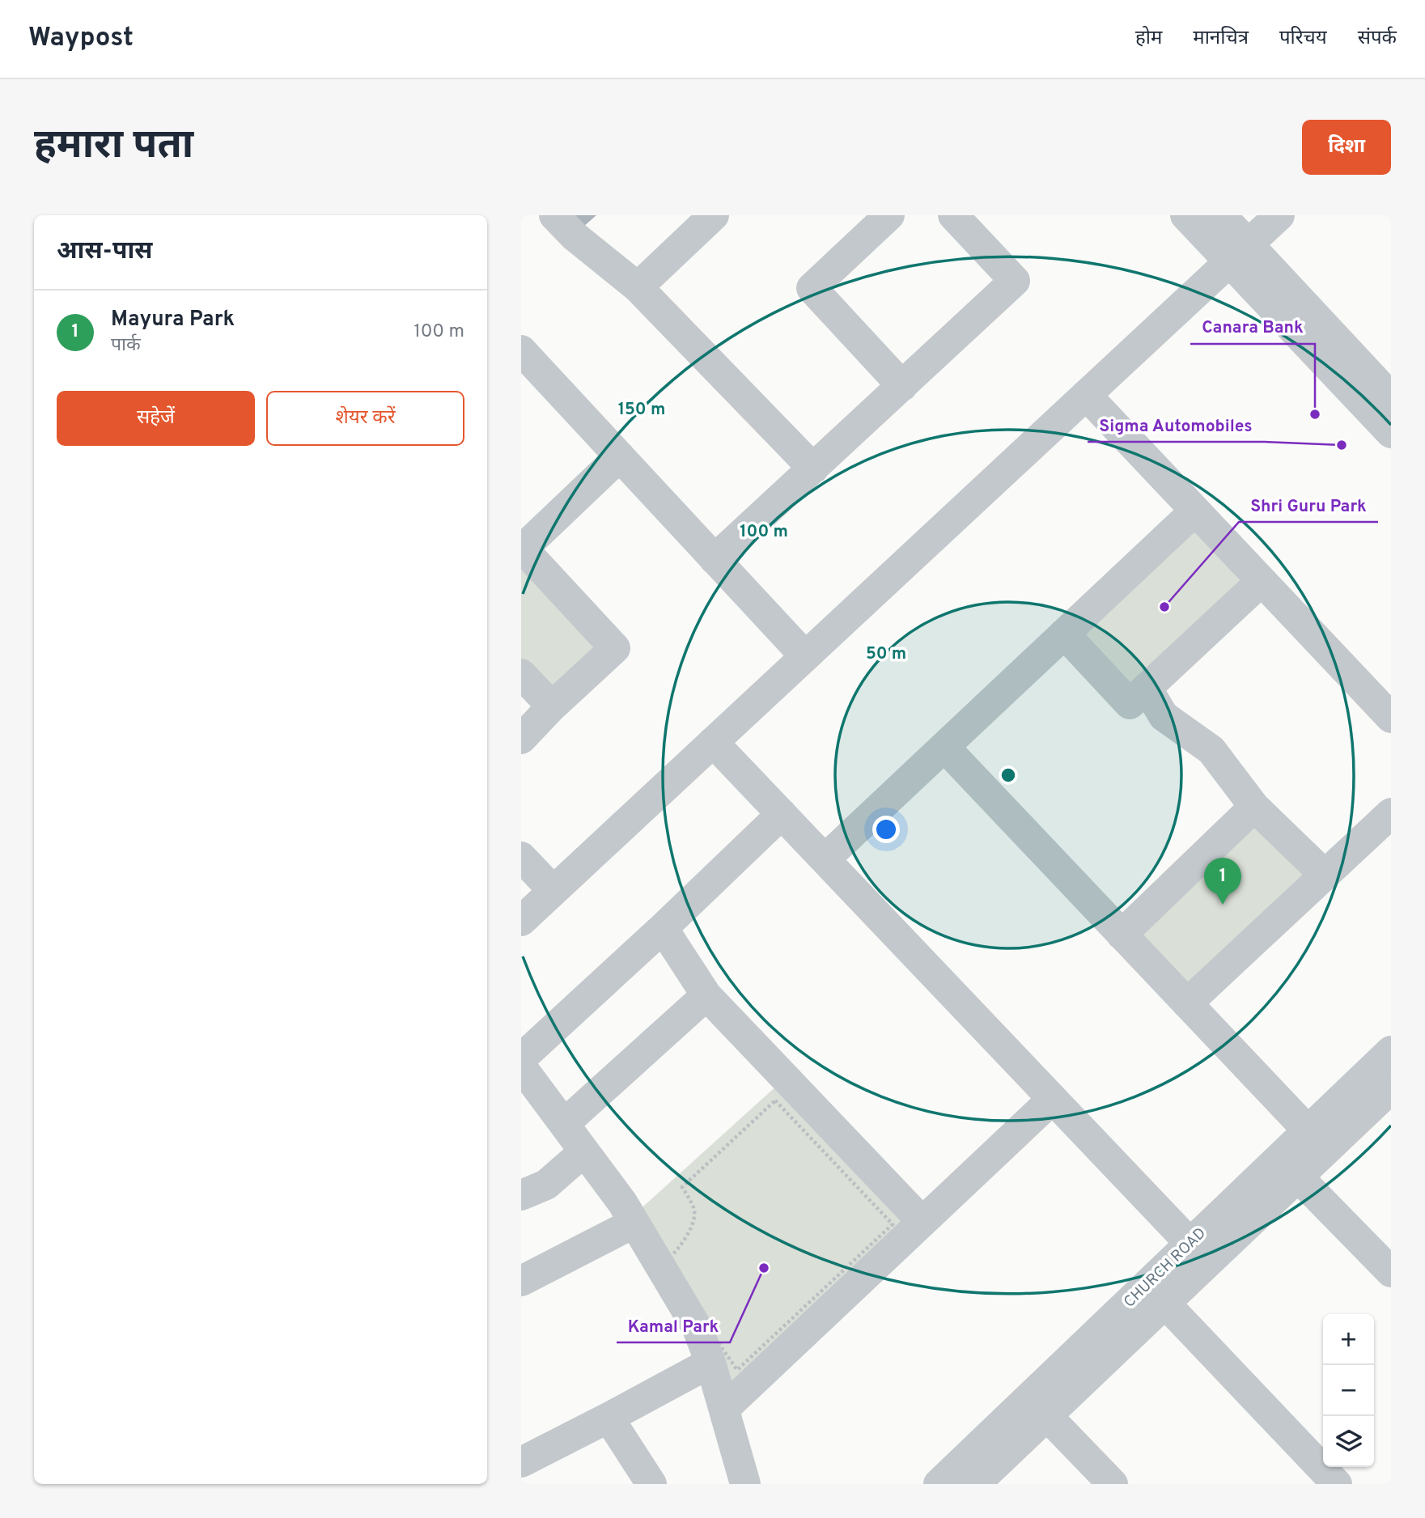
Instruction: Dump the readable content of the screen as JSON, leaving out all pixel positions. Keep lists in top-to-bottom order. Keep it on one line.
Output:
{"streets":{"street":["CHURCH ROAD"]},"places":["Canara Bank","Sigma Automobiles","Shri Guru Park","Kamal Park"],"page":{"header":"Waypost","nav":["होम","मानचित्र","परिचय","संपर्क"],"buttons":["दिशा",["सहेजें","शेयर करें"]],"title":"हमारा पता","heading":"आस-पास","list":[{"mark":"1","name":"Mayura Park","note":"पार्क","value":"100 m"}],"pins":"1","map_buttons":["+","−"]},"rings":["150 m","100 m","50 m"]}
